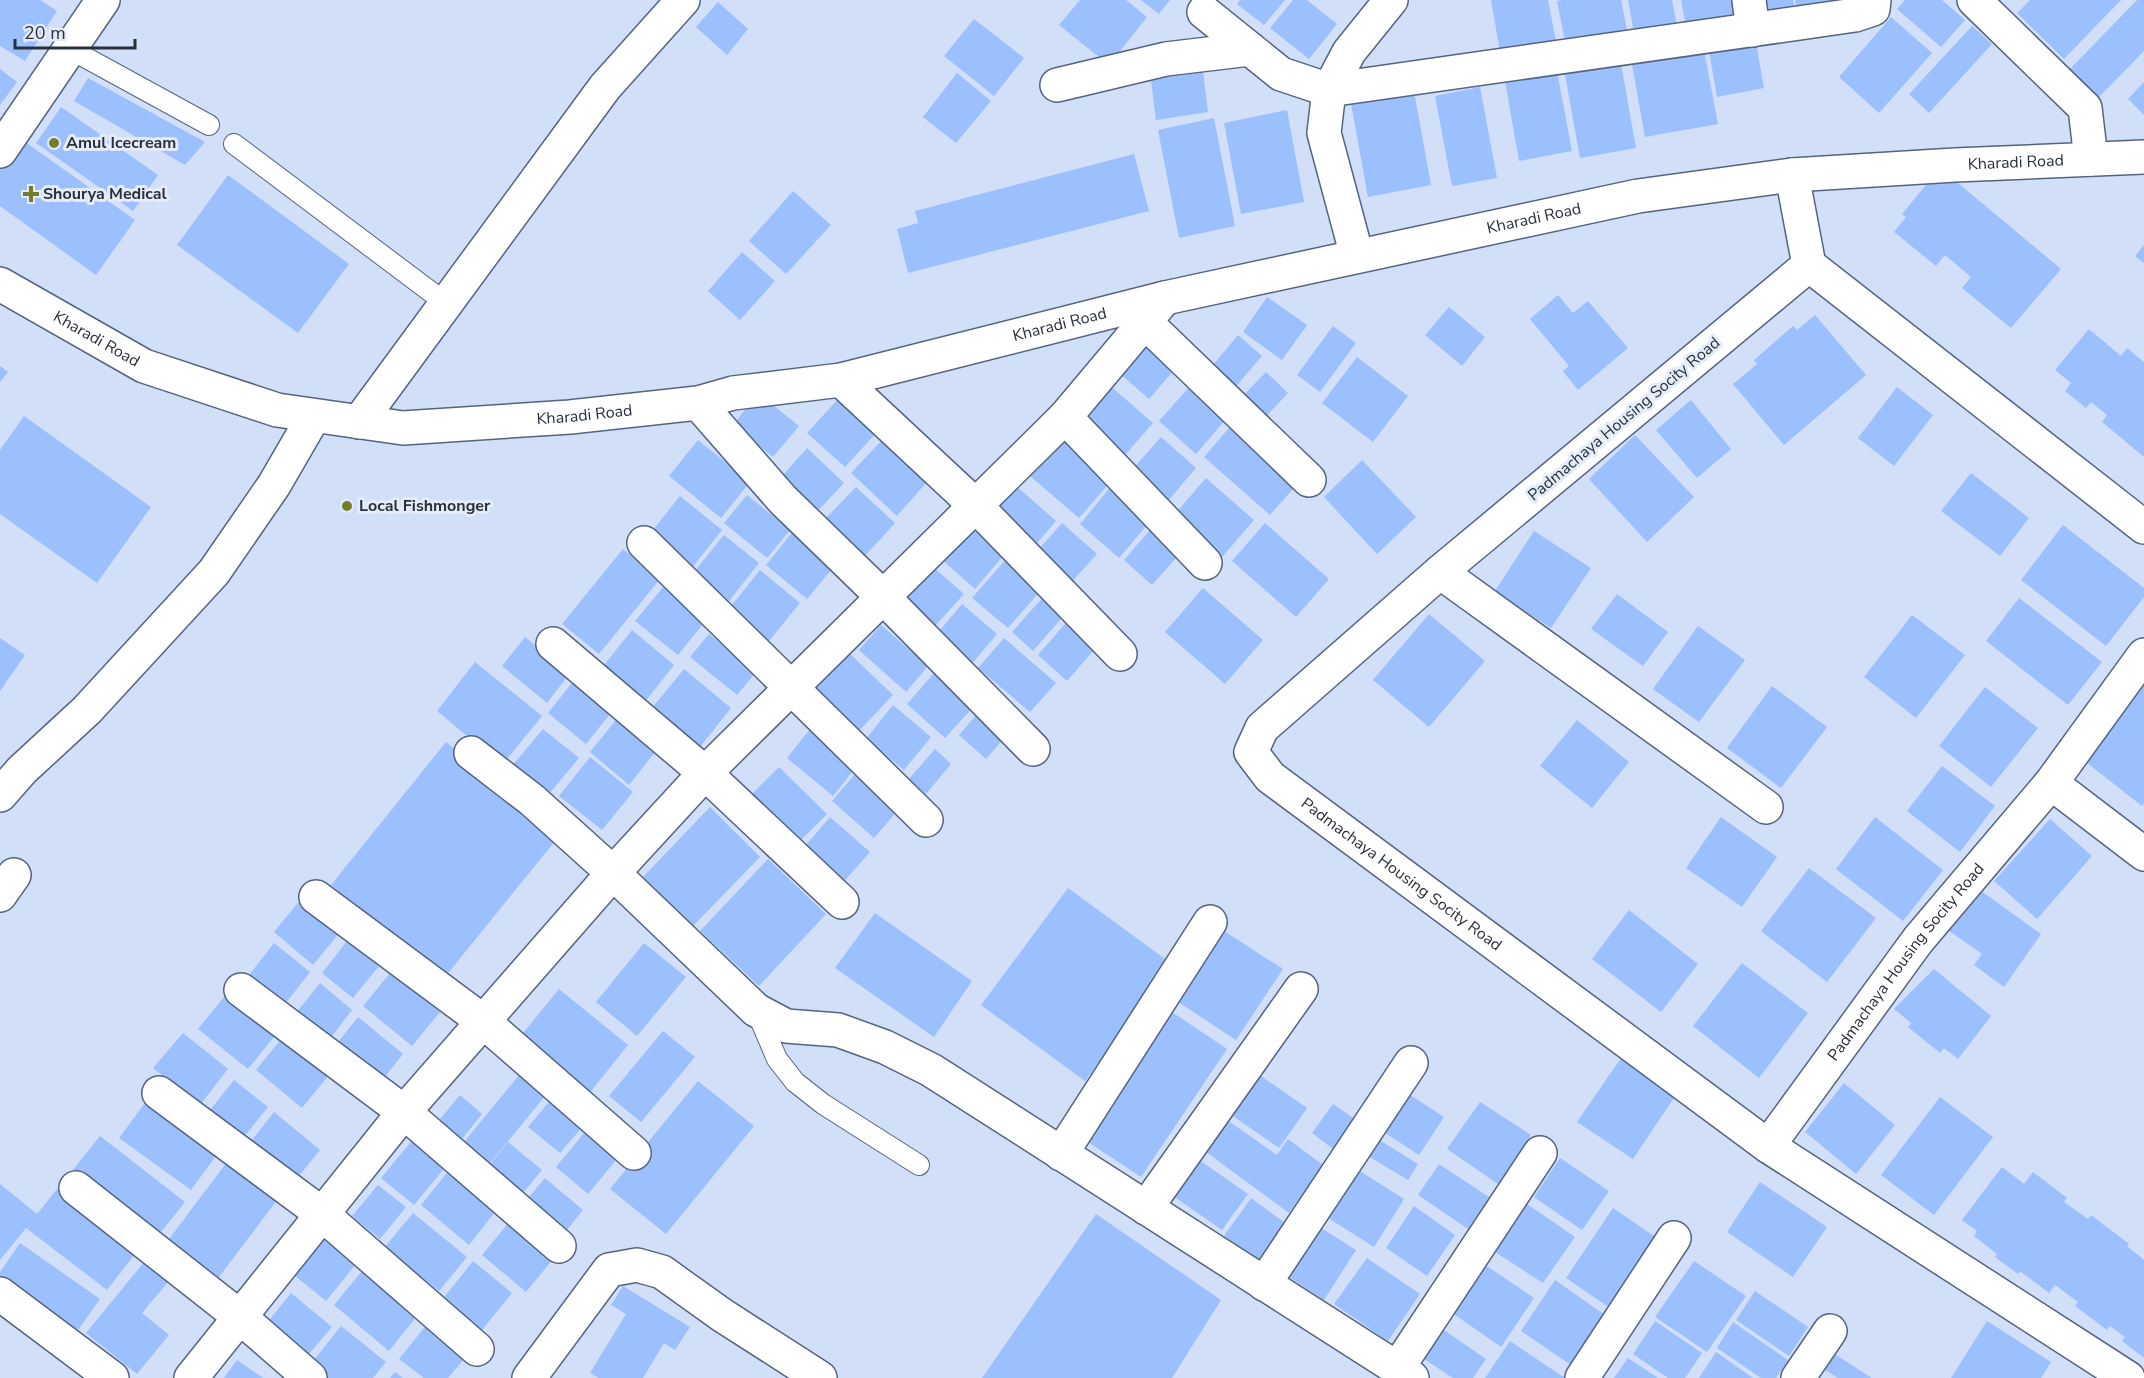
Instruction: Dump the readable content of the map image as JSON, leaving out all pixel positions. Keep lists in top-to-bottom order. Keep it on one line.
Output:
{"streets":{"street":["Kharadi Road","Padmachaya Housing Socity Road"]},"places":{"other":["Amul Icecream","Local Fishmonger"],"health":["Shourya Medical"]},"scale_bar":"20 m"}
